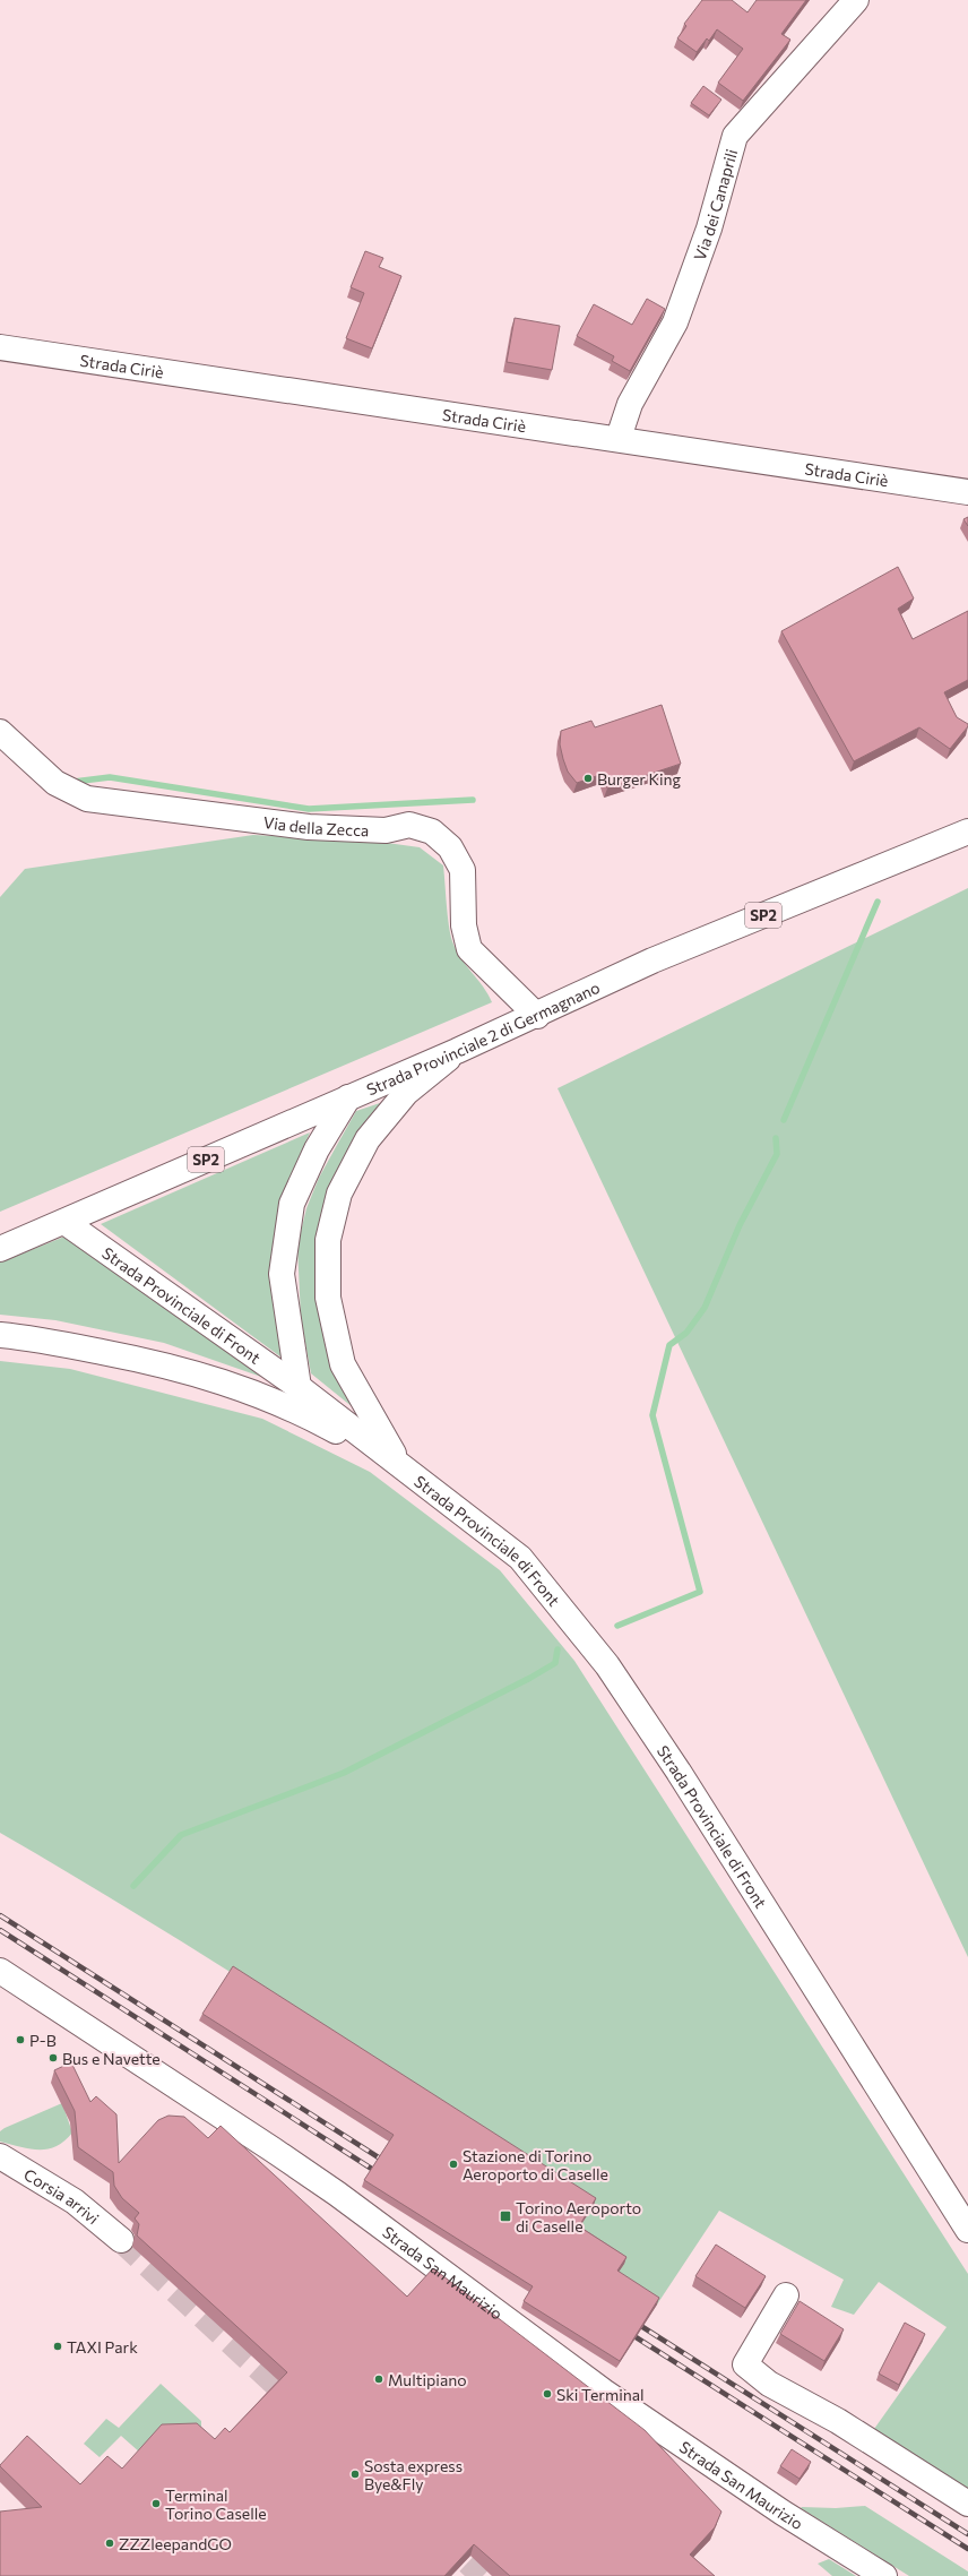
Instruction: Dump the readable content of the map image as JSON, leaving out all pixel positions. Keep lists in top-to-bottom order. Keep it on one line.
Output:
{"streets":{"street":["Via dei Canaprili","Strada Ciriè","Via della Zecca","SP2","Strada Provinciale 2 di Germagnano","Strada Provinciale di Front","Corsia arrivi","Strada San Maurizio"]},"crossings":[["Via dei Canaprili","Strada Ciriè"],["Via della Zecca","Strada Provinciale 2 di Germagnano"],["Strada Provinciale 2 di Germagnano","Strada Provinciale di Front"]],"places":{"other":["Burger King","P-B","Bus e Navette","Stazione di Torino Aeroporto di Caselle","TAXI Park","Multipiano","Ski Terminal","Sosta express Bye&Fly","Terminal Torino Caselle","ZZZleepandGO"],"transit":["Torino Aeroporto di Caselle"]}}
